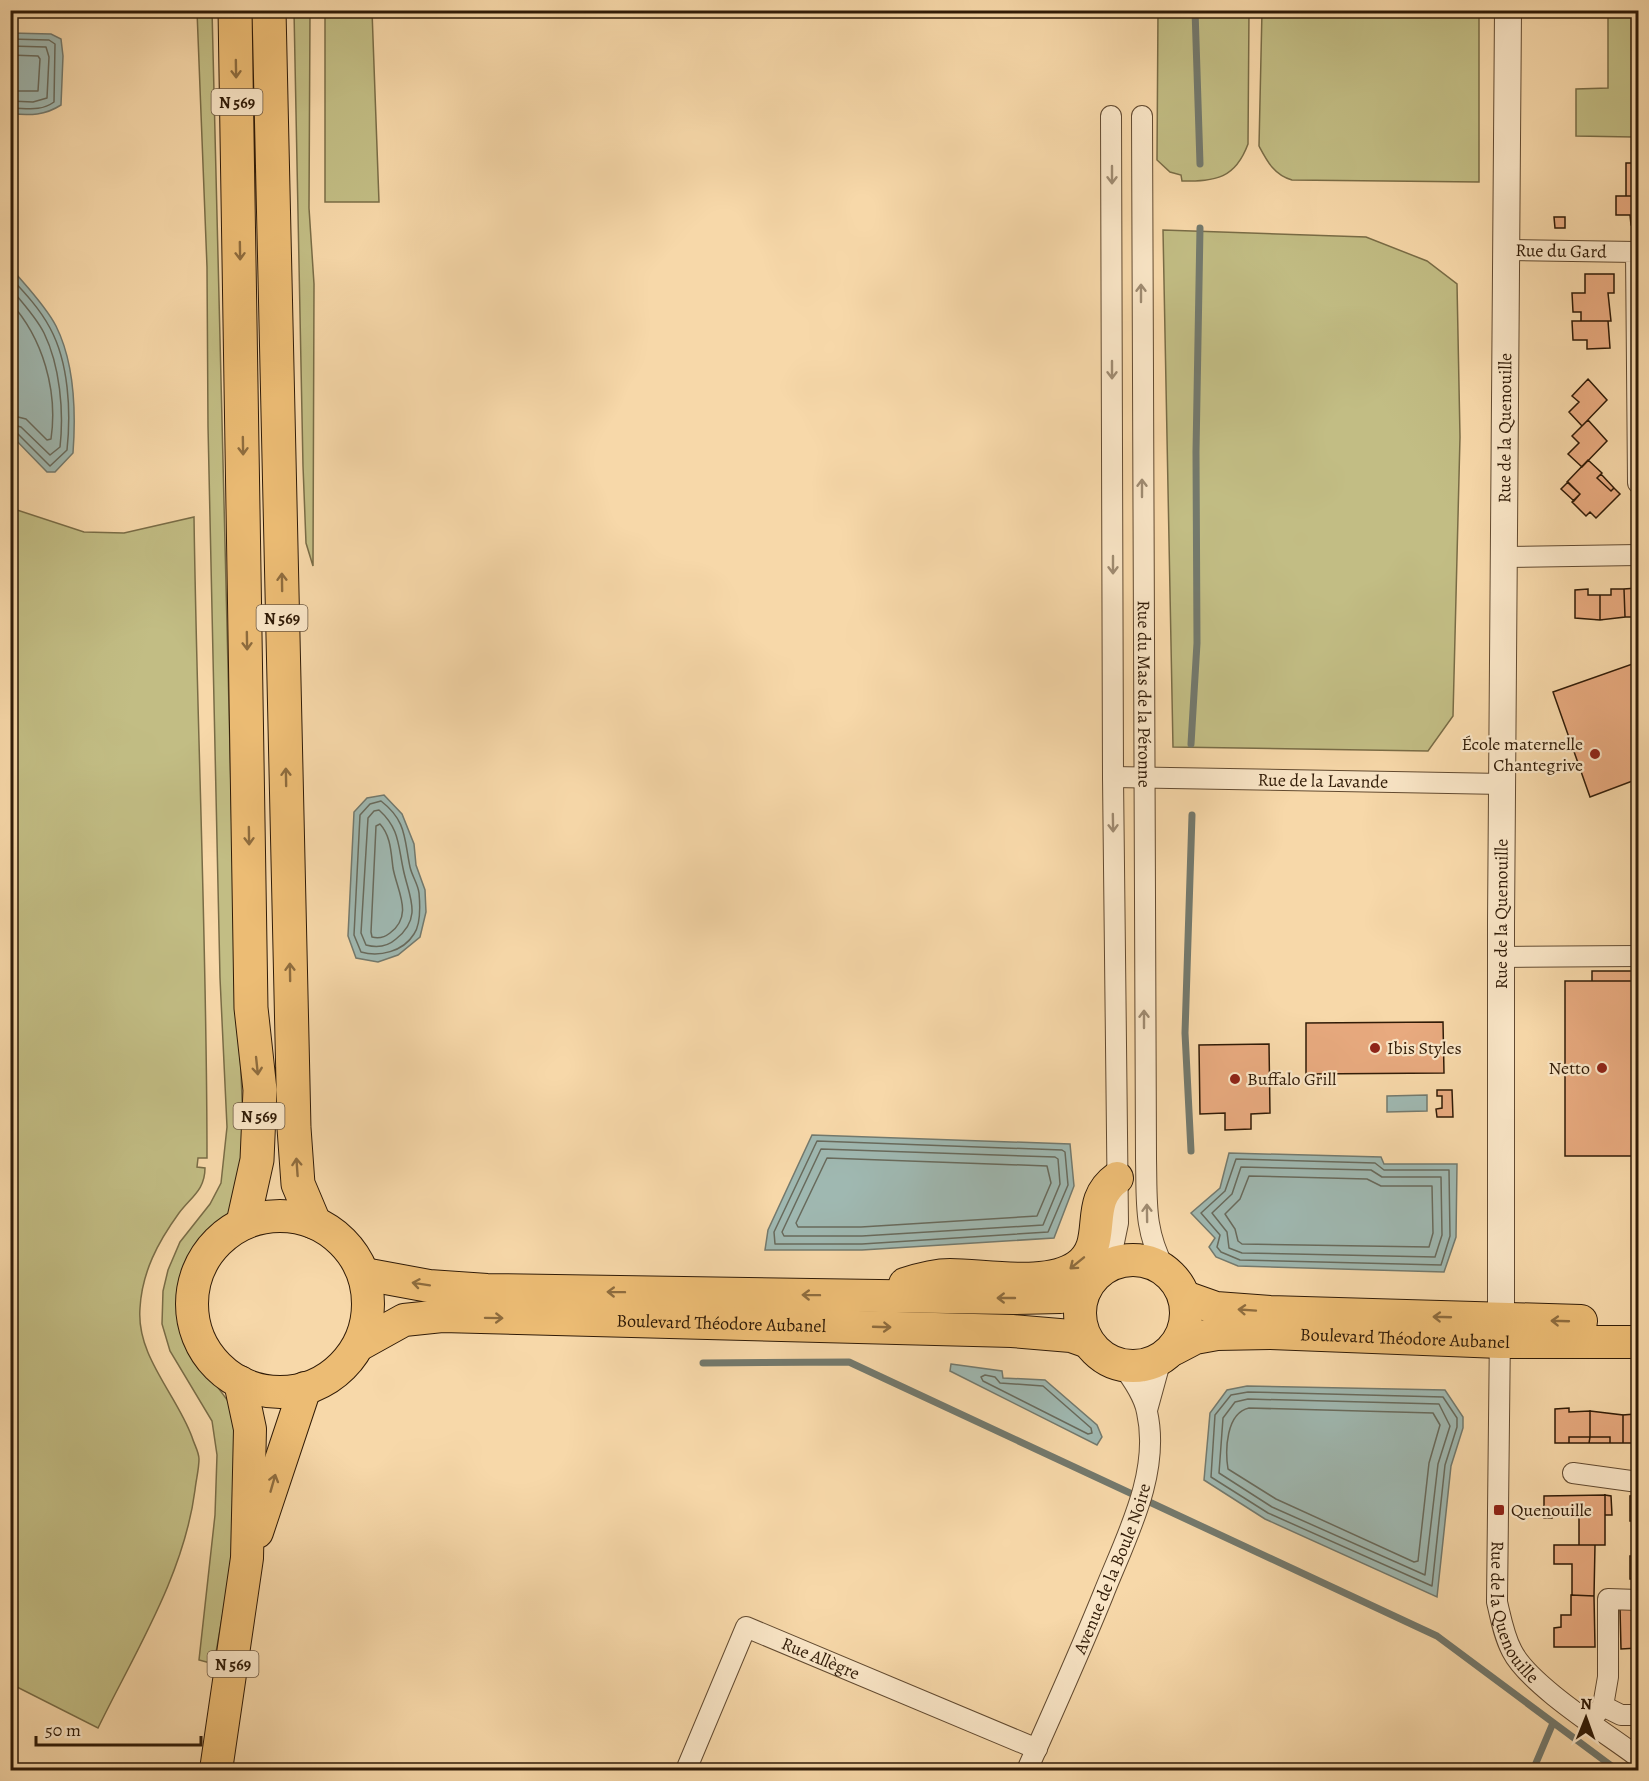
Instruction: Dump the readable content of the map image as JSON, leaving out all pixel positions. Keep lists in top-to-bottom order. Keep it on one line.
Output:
{"streets":{"highway":["N 569"],"main road":["Boulevard Théodore Aubanel"],"street":["Rue du Gard","Rue de la Quenouille","Rue du Mas de la Péronne","Rue de la Lavande","Avenue de la Boule Noire","Rue Allègre"]},"crossings":[["N 569","Boulevard Théodore Aubanel"],["Rue du Gard","Rue de la Quenouille"],["Rue de la Quenouille","Rue de la Lavande"],["Rue de la Quenouille","Boulevard Théodore Aubanel"],["Rue du Mas de la Péronne","Rue de la Lavande"],["Rue du Mas de la Péronne","Boulevard Théodore Aubanel"],["Rue du Mas de la Péronne","Avenue de la Boule Noire"],["Boulevard Théodore Aubanel","Avenue de la Boule Noire"],["Avenue de la Boule Noire","Rue Allègre"]],"places":{"other":["École maternelle Chantegrive","Ibis Styles","Netto","Buffalo Grill"],"transit":["Quenouille"]},"scale_bar":"50 m","north":"top"}
